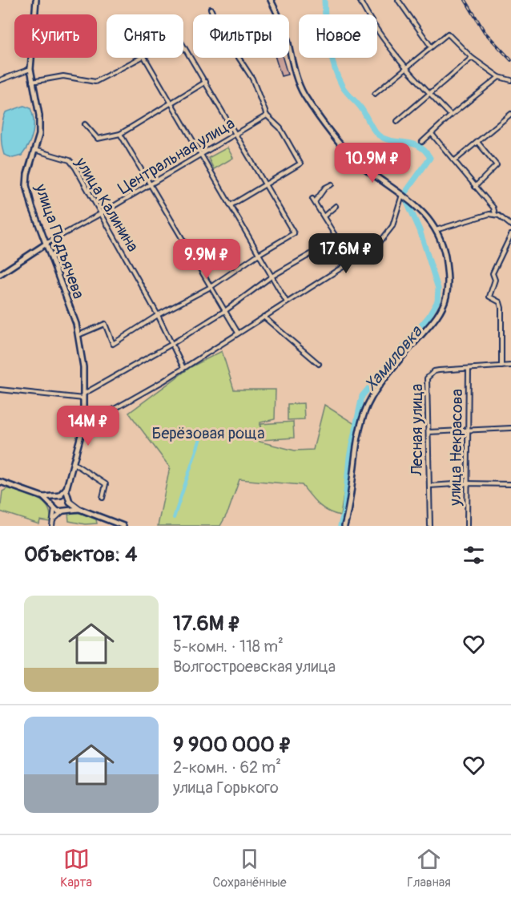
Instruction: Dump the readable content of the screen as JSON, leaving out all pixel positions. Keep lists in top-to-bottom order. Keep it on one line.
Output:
{"streets":{"main road":["улица Подъячева"],"street":["Центральная улица","улица Калинина","Лесная улица","улица Некрасова"]},"crossings":[["Центральная улица","улица Калинина"],["Центральная улица","улица Подъячева"],["улица Калинина","улица Подъячева"],["Лесная улица","улица Некрасова"]],"water":["Хамиловка"],"parks":["Берёзовая роща"],"page":{"chip":["Купить","Снять","Фильтры","Новое"],"price":["10.9M ₽","17.6M ₽","9.9M ₽","14M ₽"],"heading":"Объектов: 4","list":[{"name":"17.6M ₽","note":"5-комн. · 118 m² · Волгостроевская улица"},{"name":"9 900 000 ₽","note":"2-комн. · 62 m² · улица Горького"}],"tabs":["Карта","Сохранённые","Главная"]}}
